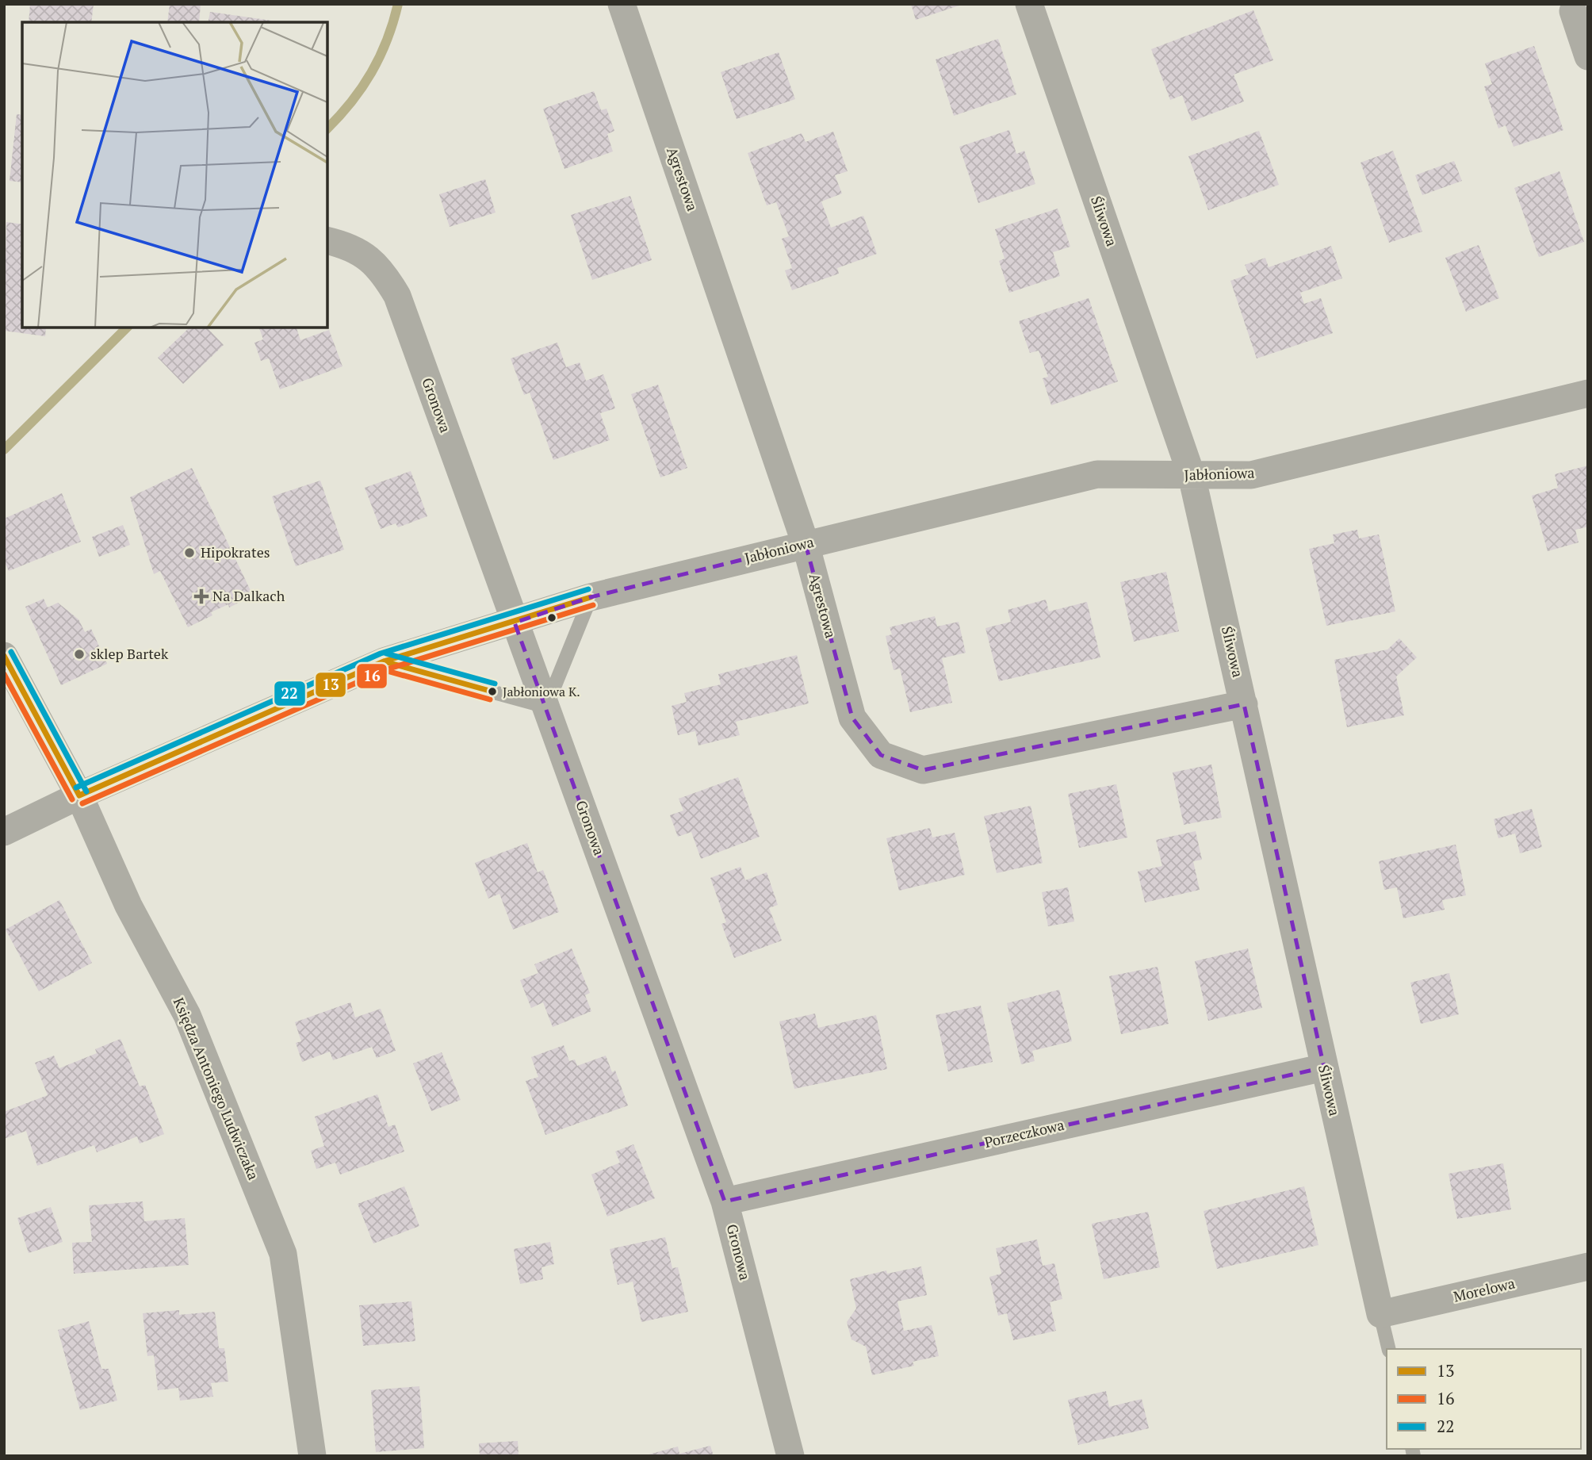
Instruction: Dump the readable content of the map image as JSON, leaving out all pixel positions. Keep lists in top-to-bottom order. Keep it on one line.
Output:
{"streets":{"street":["Agrestowa","Śliwowa","Gronowa","Jabłoniowa","Księdza Antoniego Ludwiczaka","Porzeczkowa","Morelowa"]},"crossings":[["Agrestowa","Śliwowa"],["Agrestowa","Jabłoniowa"],["Śliwowa","Jabłoniowa"],["Śliwowa","Porzeczkowa"],["Śliwowa","Morelowa"],["Gronowa","Jabłoniowa"],["Gronowa","Porzeczkowa"],["Jabłoniowa","Księdza Antoniego Ludwiczaka"]],"places":{"other":["Hipokrates","sklep Bartek","Jabłoniowa K."],"health":["Na Dalkach"]},"lines":["transit line 22","transit line 13","transit line 16"],"legend":["13","16","22"]}
